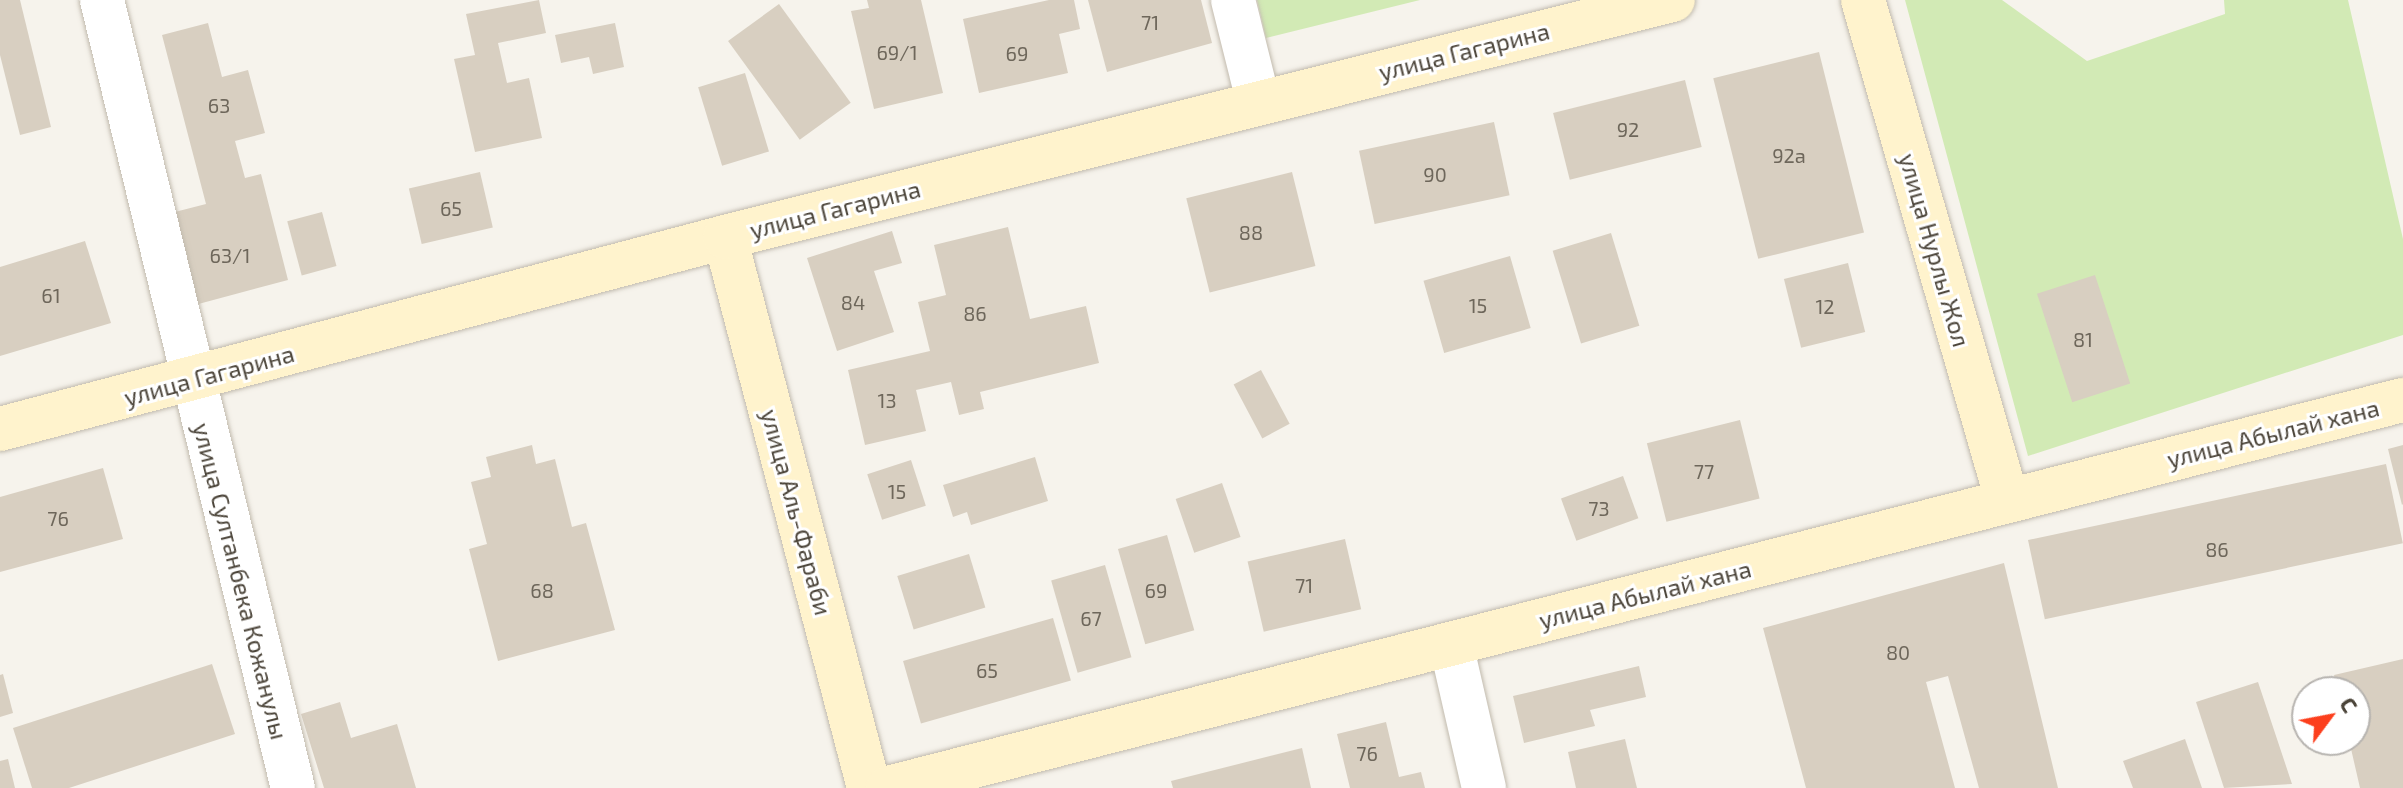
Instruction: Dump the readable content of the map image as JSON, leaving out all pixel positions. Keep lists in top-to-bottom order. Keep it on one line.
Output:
{"streets":{"main road":["улица Гагарина","улица Нурлы Жол","улица Абылай хана","улица Аль-Фараби"],"street":["улица Султанбека Кожанулы"]},"crossings":[["улица Гагарина","улица Аль-Фараби"],["улица Гагарина","улица Султанбека Кожанулы"],["улица Нурлы Жол","улица Абылай хана"]],"house_numbers":["71","69/1","69","63","92","92а","90","65","88","63/1","61","84","15","12","86","81","13","77","15","73","76","86","71","68","69","67","80","65","76"],"north":"top right"}
